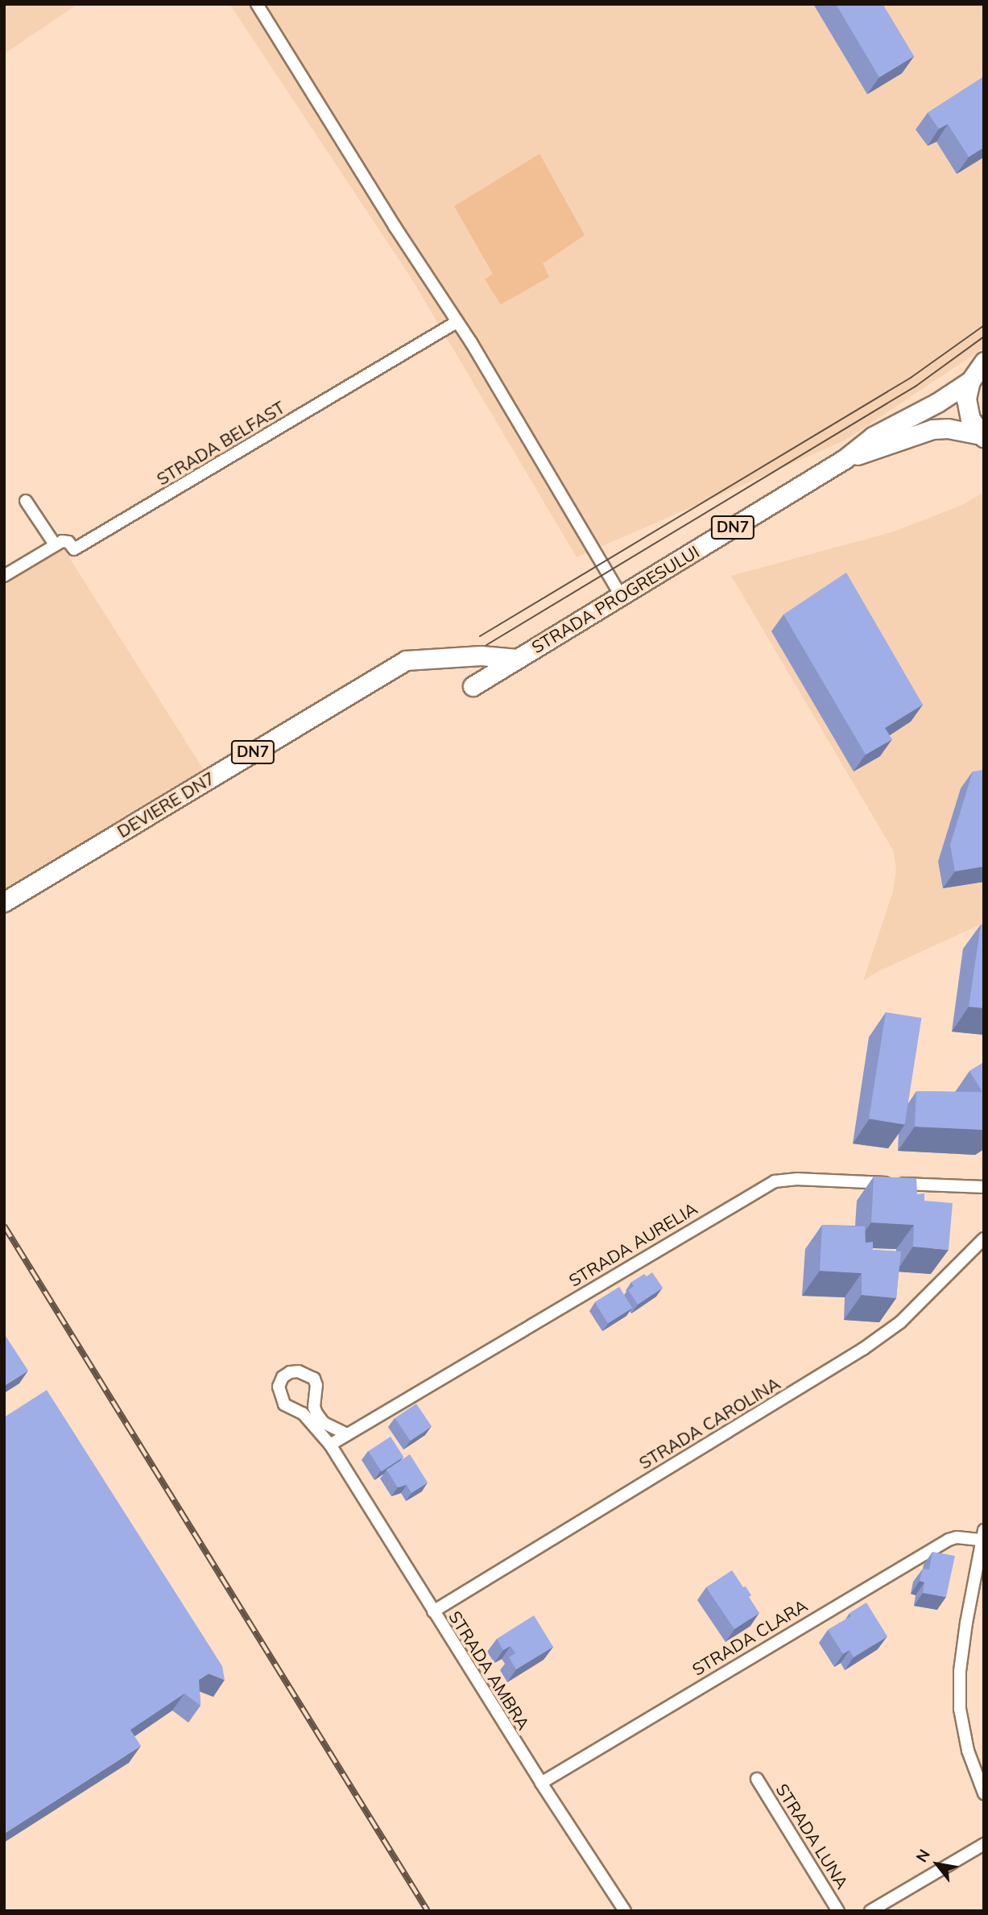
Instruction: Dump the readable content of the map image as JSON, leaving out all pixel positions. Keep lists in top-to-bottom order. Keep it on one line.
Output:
{"streets":{"main road":["DN7","STRADA PROGRESULUI","DEVIERE DN7"],"street":["STRADA BELFAST","STRADA AURELIA","STRADA CAROLINA","STRADA CLARA","STRADA AMBRA","STRADA LUNA"]},"crossings":[["DN7","STRADA PROGRESULUI"],["STRADA PROGRESULUI","DEVIERE DN7"],["STRADA AURELIA","STRADA AMBRA"],["STRADA CAROLINA","STRADA AMBRA"],["STRADA CLARA","STRADA AMBRA"]],"north":"top left"}
